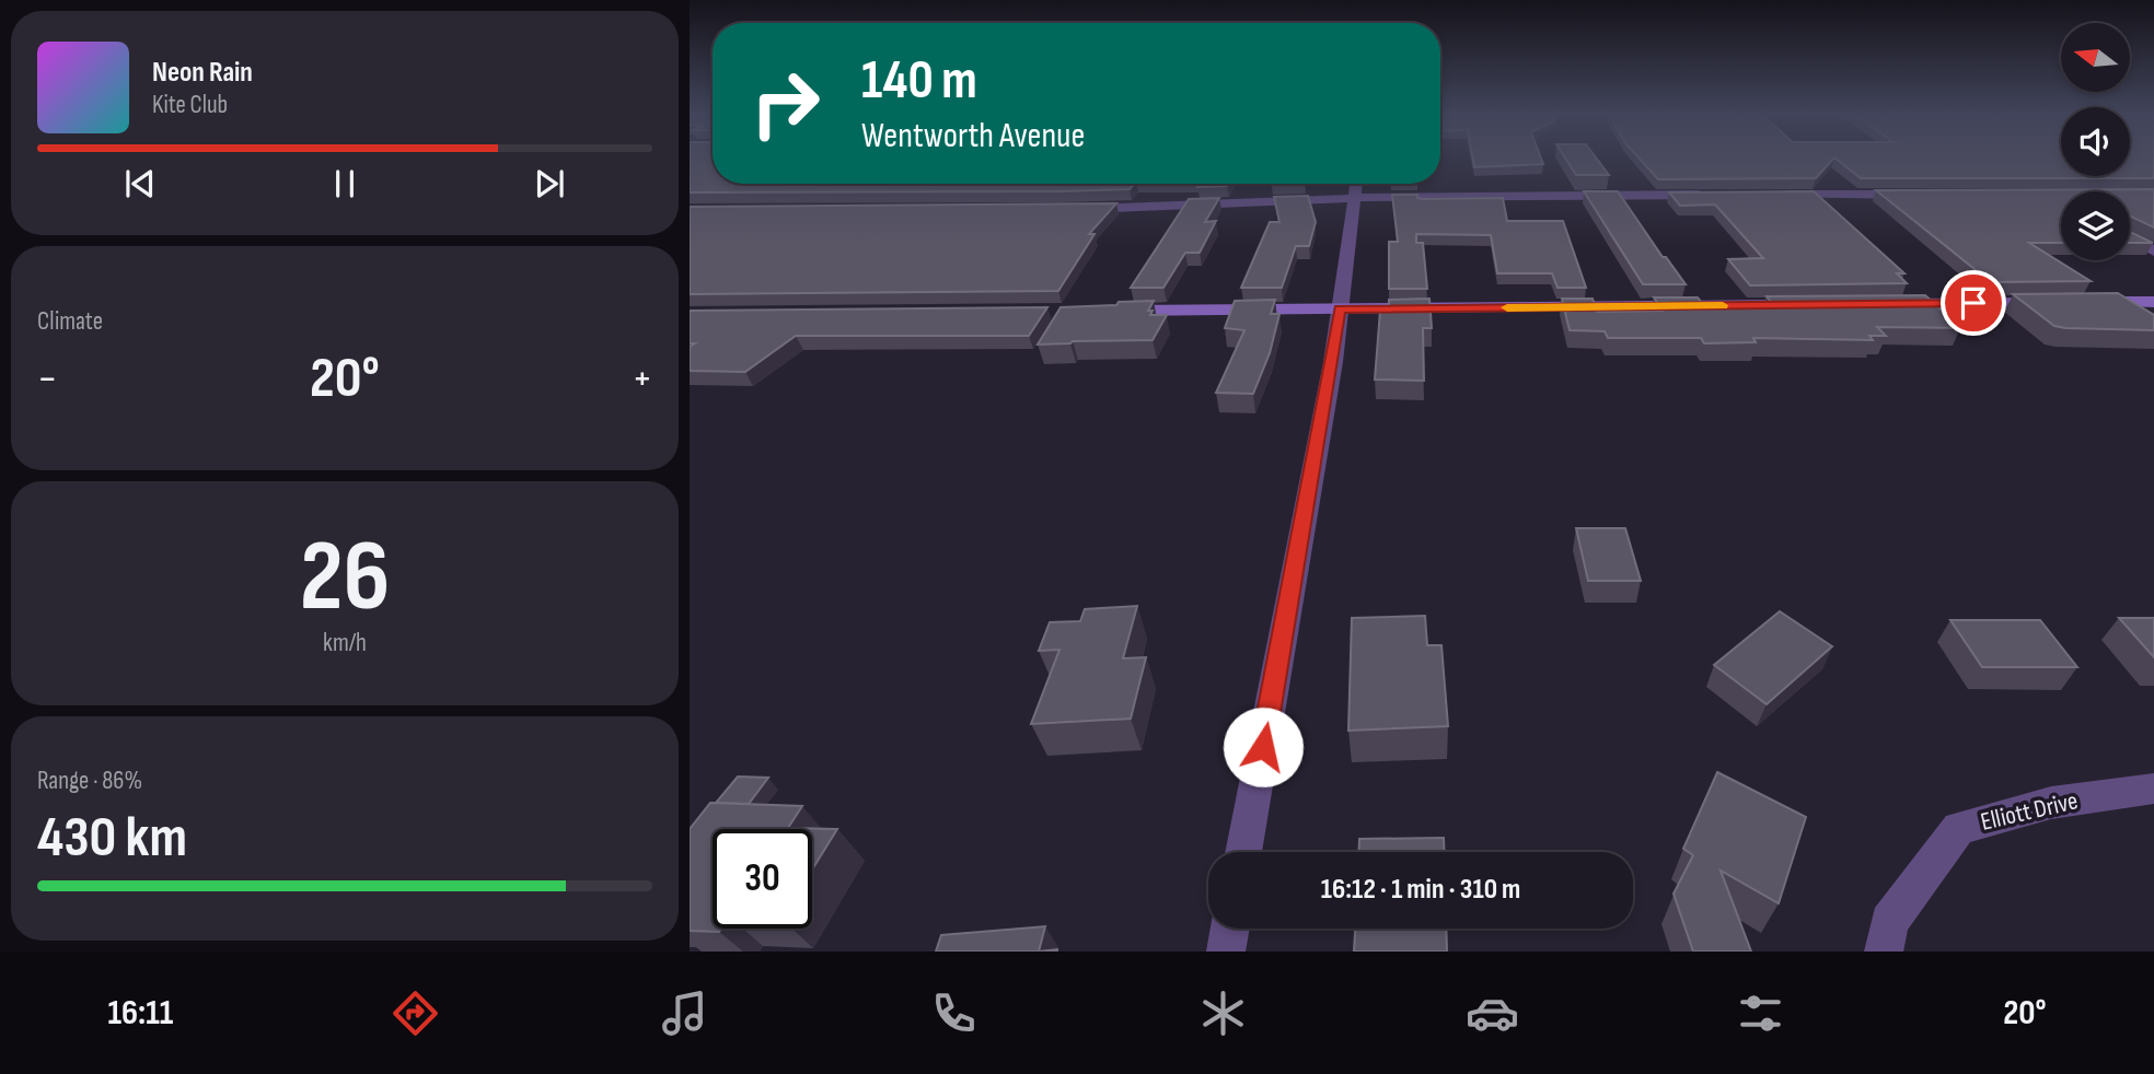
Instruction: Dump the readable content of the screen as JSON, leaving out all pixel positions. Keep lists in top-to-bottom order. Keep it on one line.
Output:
{"streets":{"street":["Elliott Drive"]},"north":"left","page":{"turn":["140 m","Wentworth Avenue"],"song":["Neon Rain","Kite Club"],"tile":["Climate",["26","km/h"],["Range · 86%","430 km"]],"heat":["−","20°","+"],"limit":"30","trip":"16:12 · 1 min · 310 m","tabs":["16:11","20°"]}}
